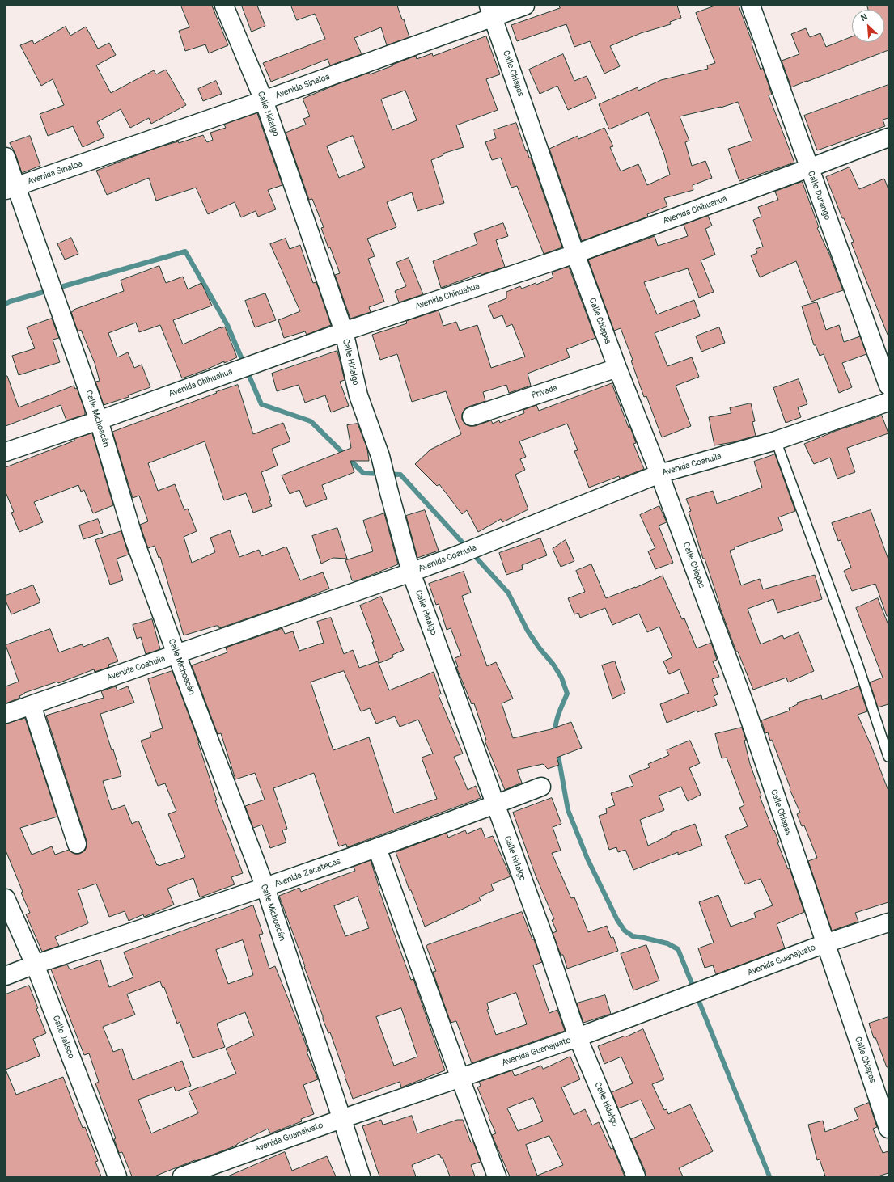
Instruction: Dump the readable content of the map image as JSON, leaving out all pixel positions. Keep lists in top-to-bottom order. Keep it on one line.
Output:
{"streets":{"street":["Calle Chiapas","Avenida Sinaloa","Calle Hidalgo","Calle Durango","Avenida Chihuahua","Privada","Calle Michoacán","Avenida Coahuila","Avenida Zacatecas","Avenida Guanajuato","Calle Jalisco"]},"crossings":[["Calle Chiapas","Avenida Sinaloa"],["Calle Chiapas","Avenida Chihuahua"],["Calle Chiapas","Privada"],["Calle Chiapas","Avenida Coahuila"],["Calle Chiapas","Avenida Guanajuato"],["Avenida Sinaloa","Calle Hidalgo"],["Avenida Sinaloa","Calle Michoacán"],["Calle Hidalgo","Avenida Chihuahua"],["Calle Hidalgo","Avenida Coahuila"],["Calle Hidalgo","Avenida Zacatecas"],["Calle Hidalgo","Avenida Guanajuato"],["Calle Durango","Avenida Chihuahua"],["Avenida Chihuahua","Calle Michoacán"],["Calle Michoacán","Avenida Coahuila"],["Calle Michoacán","Avenida Zacatecas"],["Calle Michoacán","Avenida Guanajuato"],["Avenida Zacatecas","Calle Jalisco"]],"north":"top left"}
